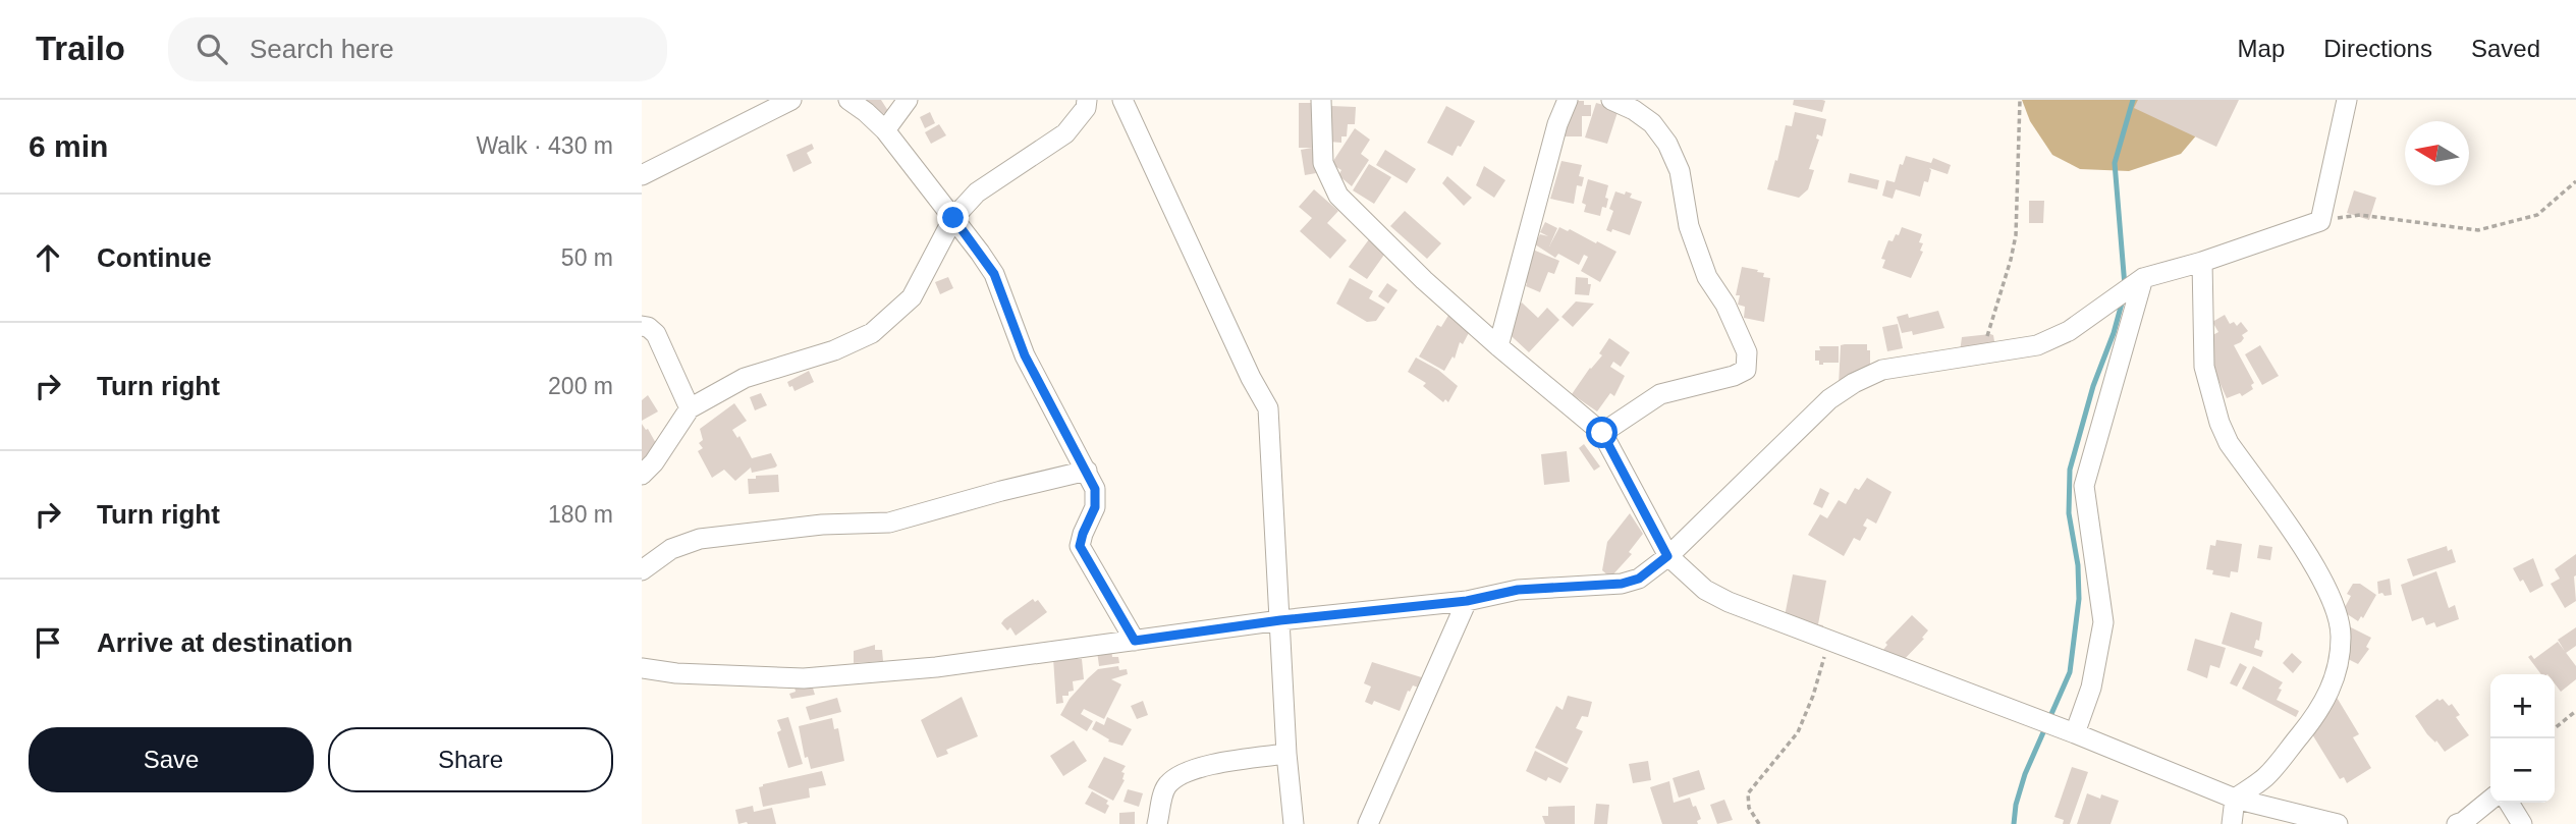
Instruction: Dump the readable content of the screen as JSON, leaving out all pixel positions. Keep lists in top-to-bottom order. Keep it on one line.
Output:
{"north":"left","page":{"header":"Trailo","search":"Search here","nav":["Map","Directions","Saved"],"heading":["6 min","Walk · 430 m"],"list":[["Continue","50 m"],["Turn right","200 m"],["Turn right","180 m"],"Arrive at destination"],"map_buttons":["+","−"],"buttons":["Save","Share"]}}
